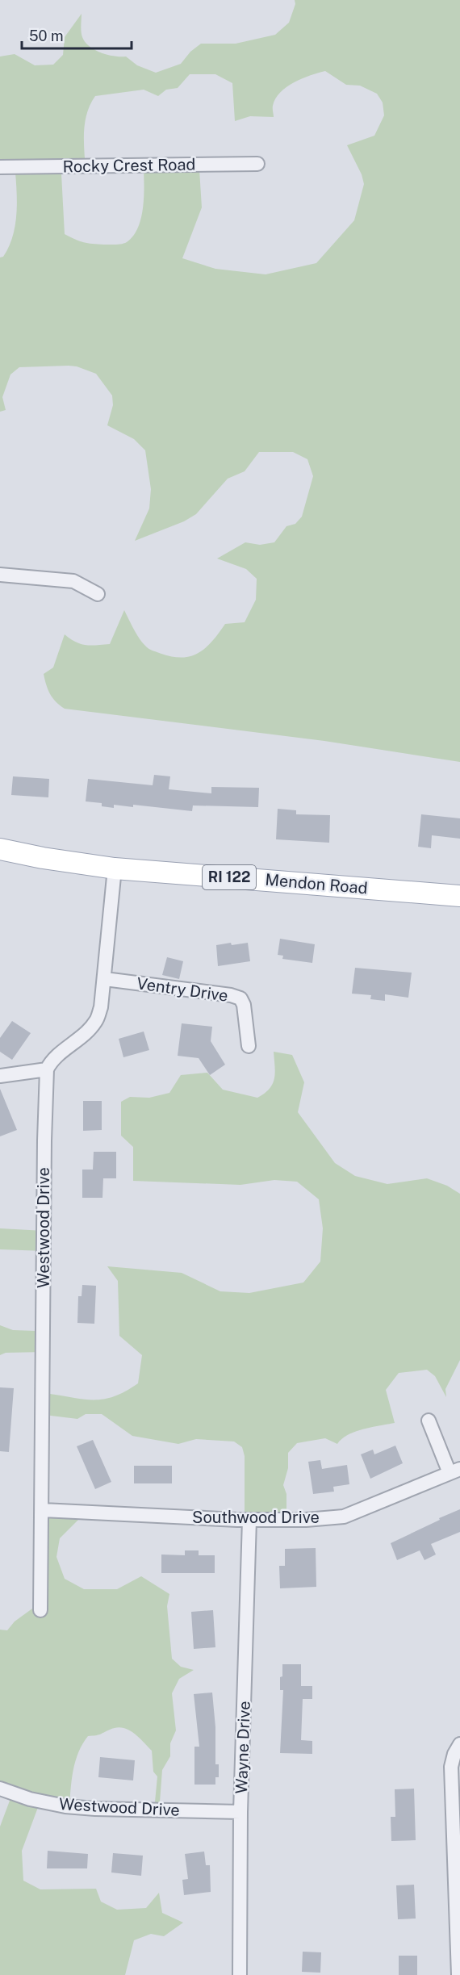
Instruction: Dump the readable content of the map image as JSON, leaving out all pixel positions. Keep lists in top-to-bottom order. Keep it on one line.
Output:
{"streets":{"main road":["RI 122","Mendon Road"],"street":["Rocky Crest Road","Ventry Drive","Westwood Drive","Southwood Drive","Wayne Drive"]},"crossings":[["Westwood Drive","Southwood Drive"],["Westwood Drive","Wayne Drive"],["Southwood Drive","Wayne Drive"]],"scale_bar":"50 m"}
